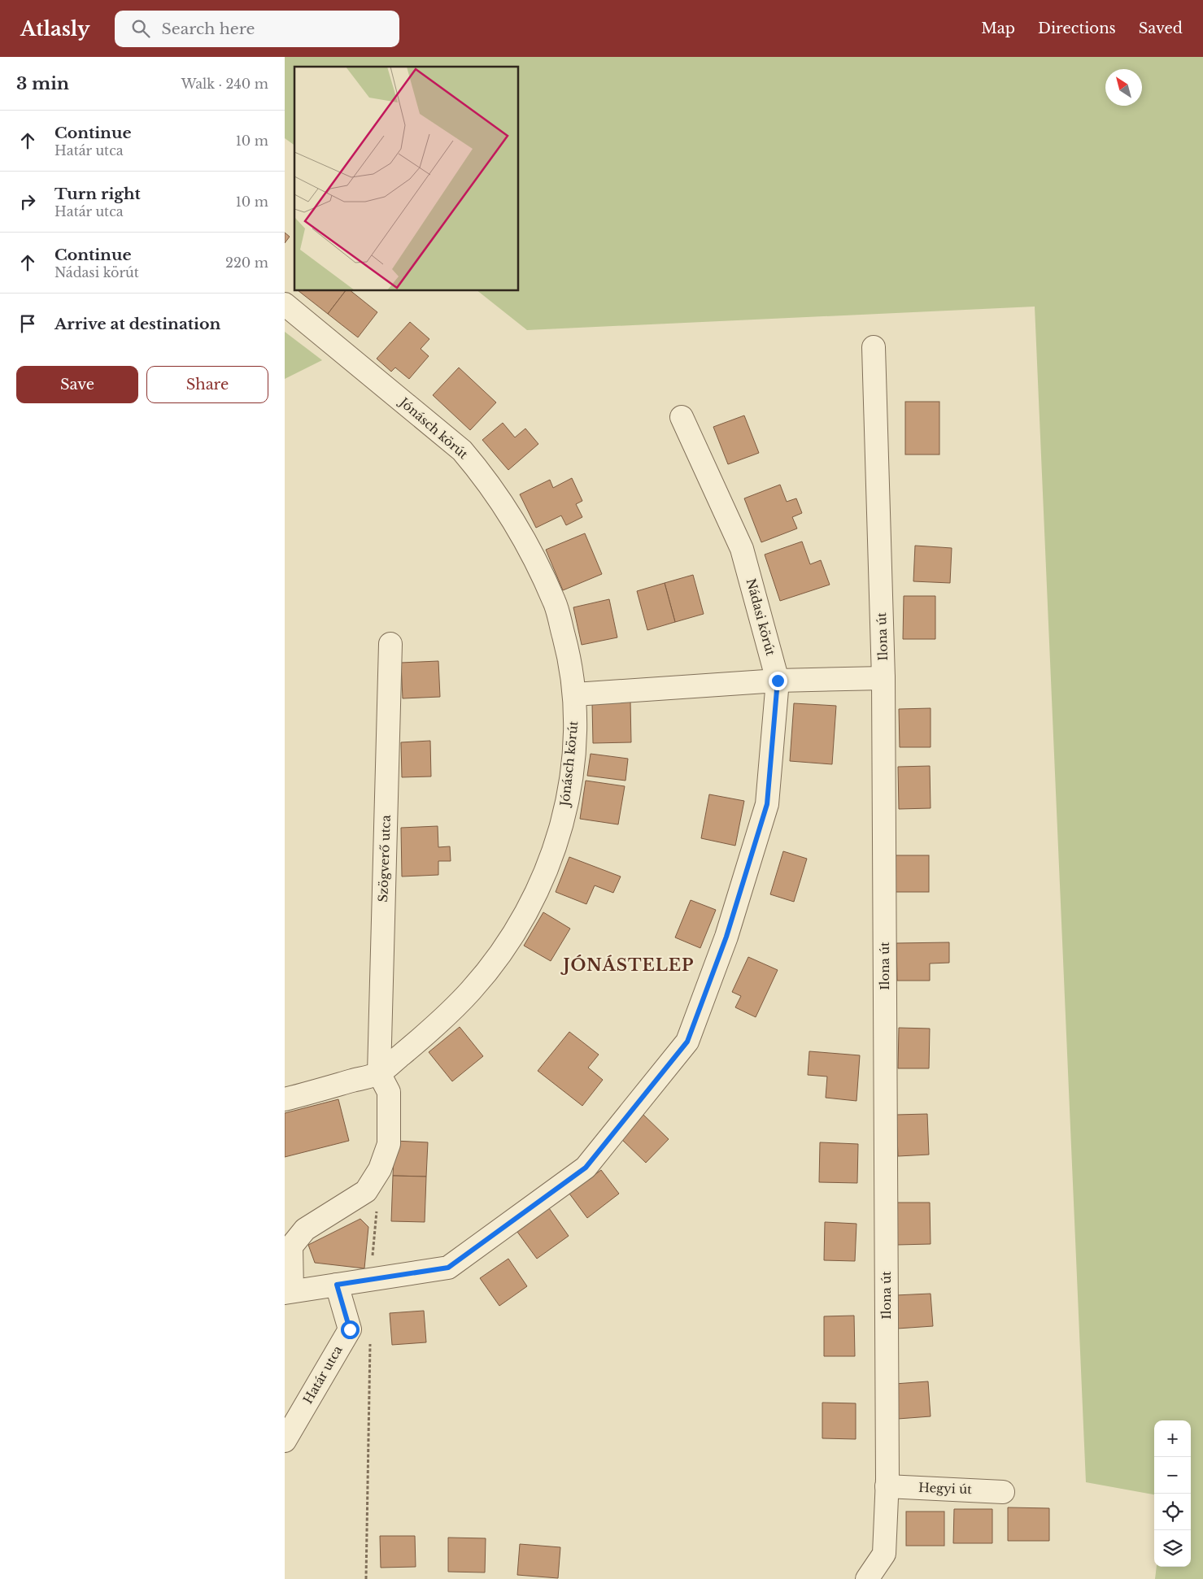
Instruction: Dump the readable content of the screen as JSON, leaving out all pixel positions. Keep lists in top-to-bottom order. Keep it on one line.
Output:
{"streets":{"street":["Jónásch körút","Nádasi körút","Ilona út","Szögverő utca","Határ utca","Hegyi út"]},"crossings":[["Jónásch körút","Szögverő utca"],["Ilona út","Hegyi út"]],"districts":["JÓNÁSTELEP"],"north":"top left","page":{"header":"Atlasly","search":"Search here","nav":["Map","Directions","Saved"],"heading":["3 min","Walk · 240 m"],"list":[["Continue","Határ utca","10 m"],["Turn right","Határ utca","10 m"],["Continue","Nádasi körút","220 m"],"Arrive at destination"],"buttons":["Save","Share"],"map_buttons":["+","−"]}}
